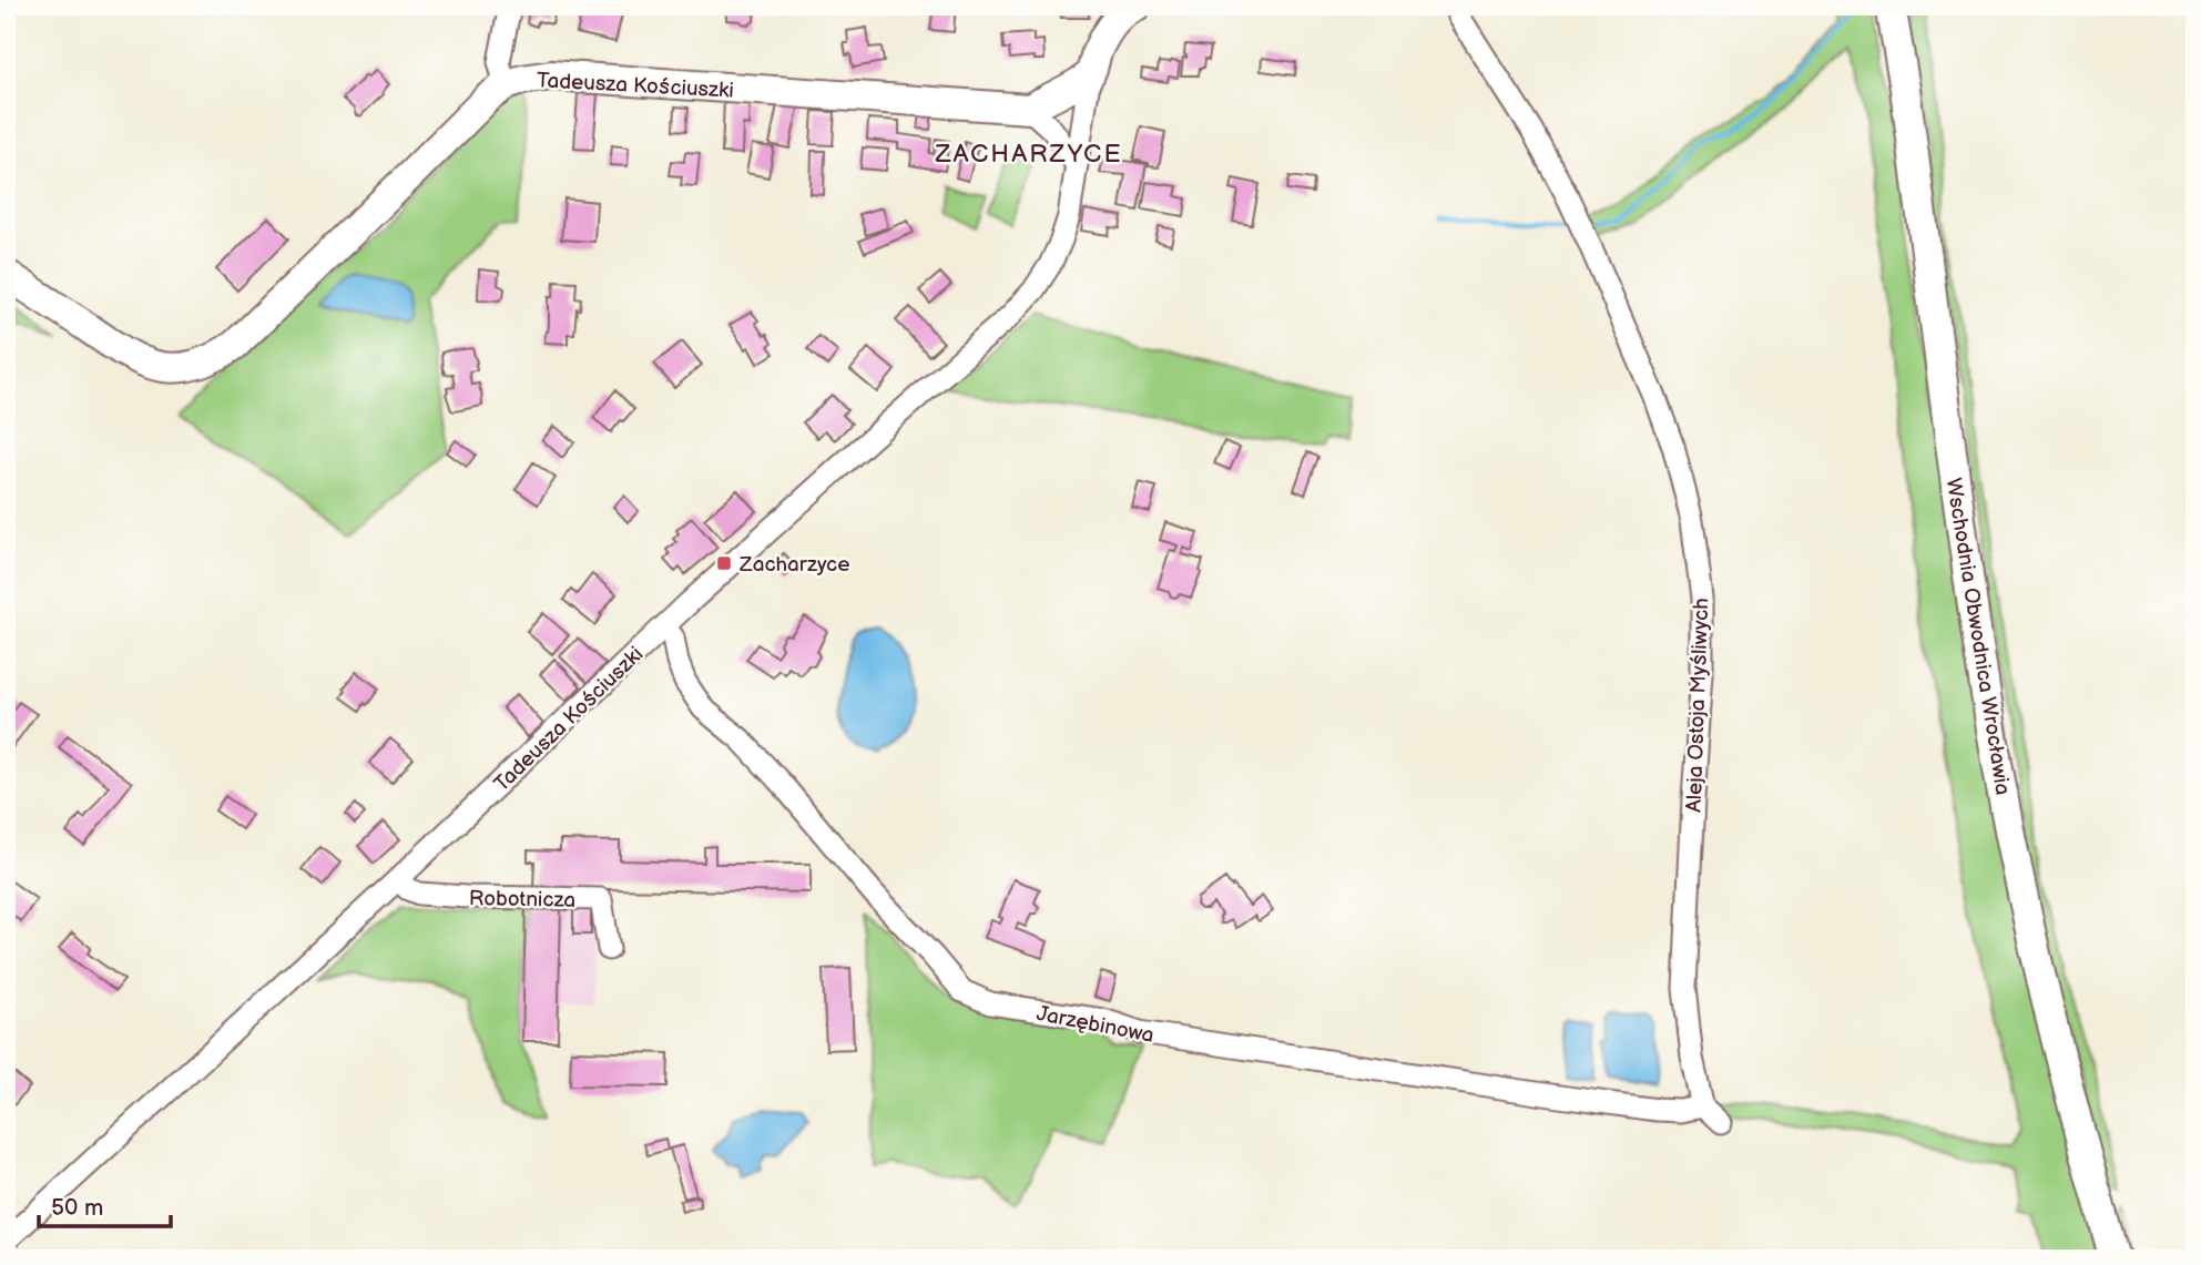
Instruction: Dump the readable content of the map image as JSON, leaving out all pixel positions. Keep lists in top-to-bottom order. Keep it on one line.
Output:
{"streets":{"street":["Tadeusza Kościuszki","Wschodnia Obwodnica Wrocławia","Aleja Ostoja Myśliwych","Robotnicza","Jarzębinowa"]},"crossings":[["Tadeusza Kościuszki","Robotnicza"],["Tadeusza Kościuszki","Jarzębinowa"],["Aleja Ostoja Myśliwych","Jarzębinowa"]],"districts":["ZACHARZYCE"],"places":{"transit":["Zacharzyce"]},"scale_bar":"50 m"}
